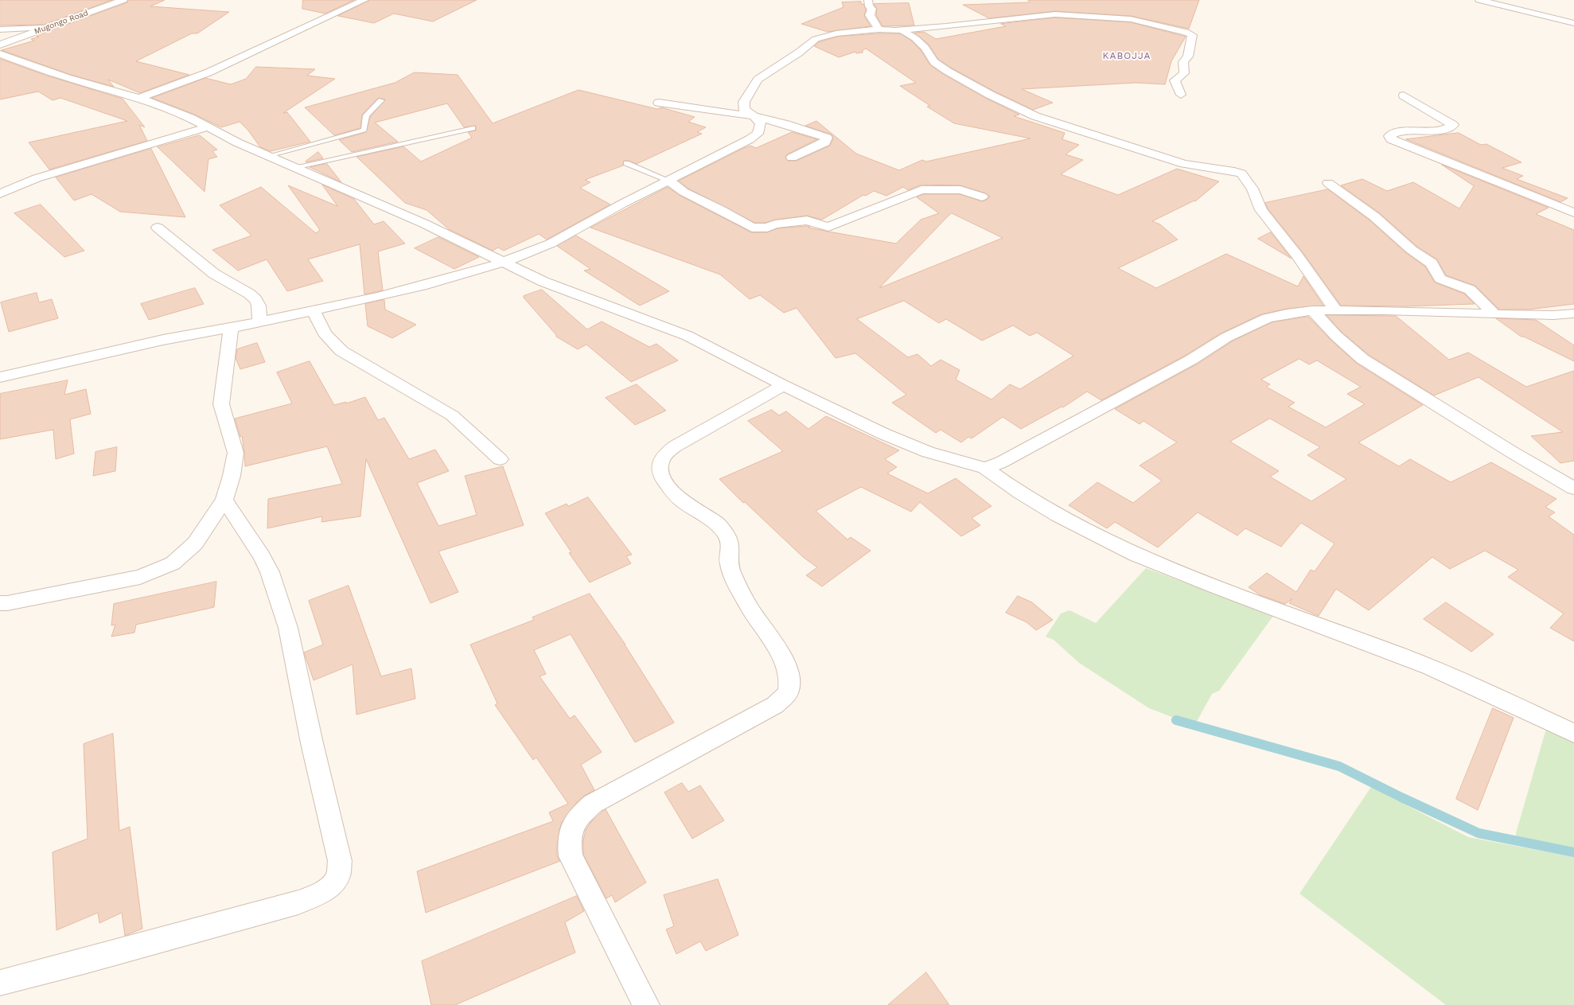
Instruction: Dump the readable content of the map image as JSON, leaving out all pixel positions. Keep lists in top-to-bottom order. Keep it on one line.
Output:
{"streets":{"street":["Mugongo Road"]},"districts":["KABOJJA"]}
